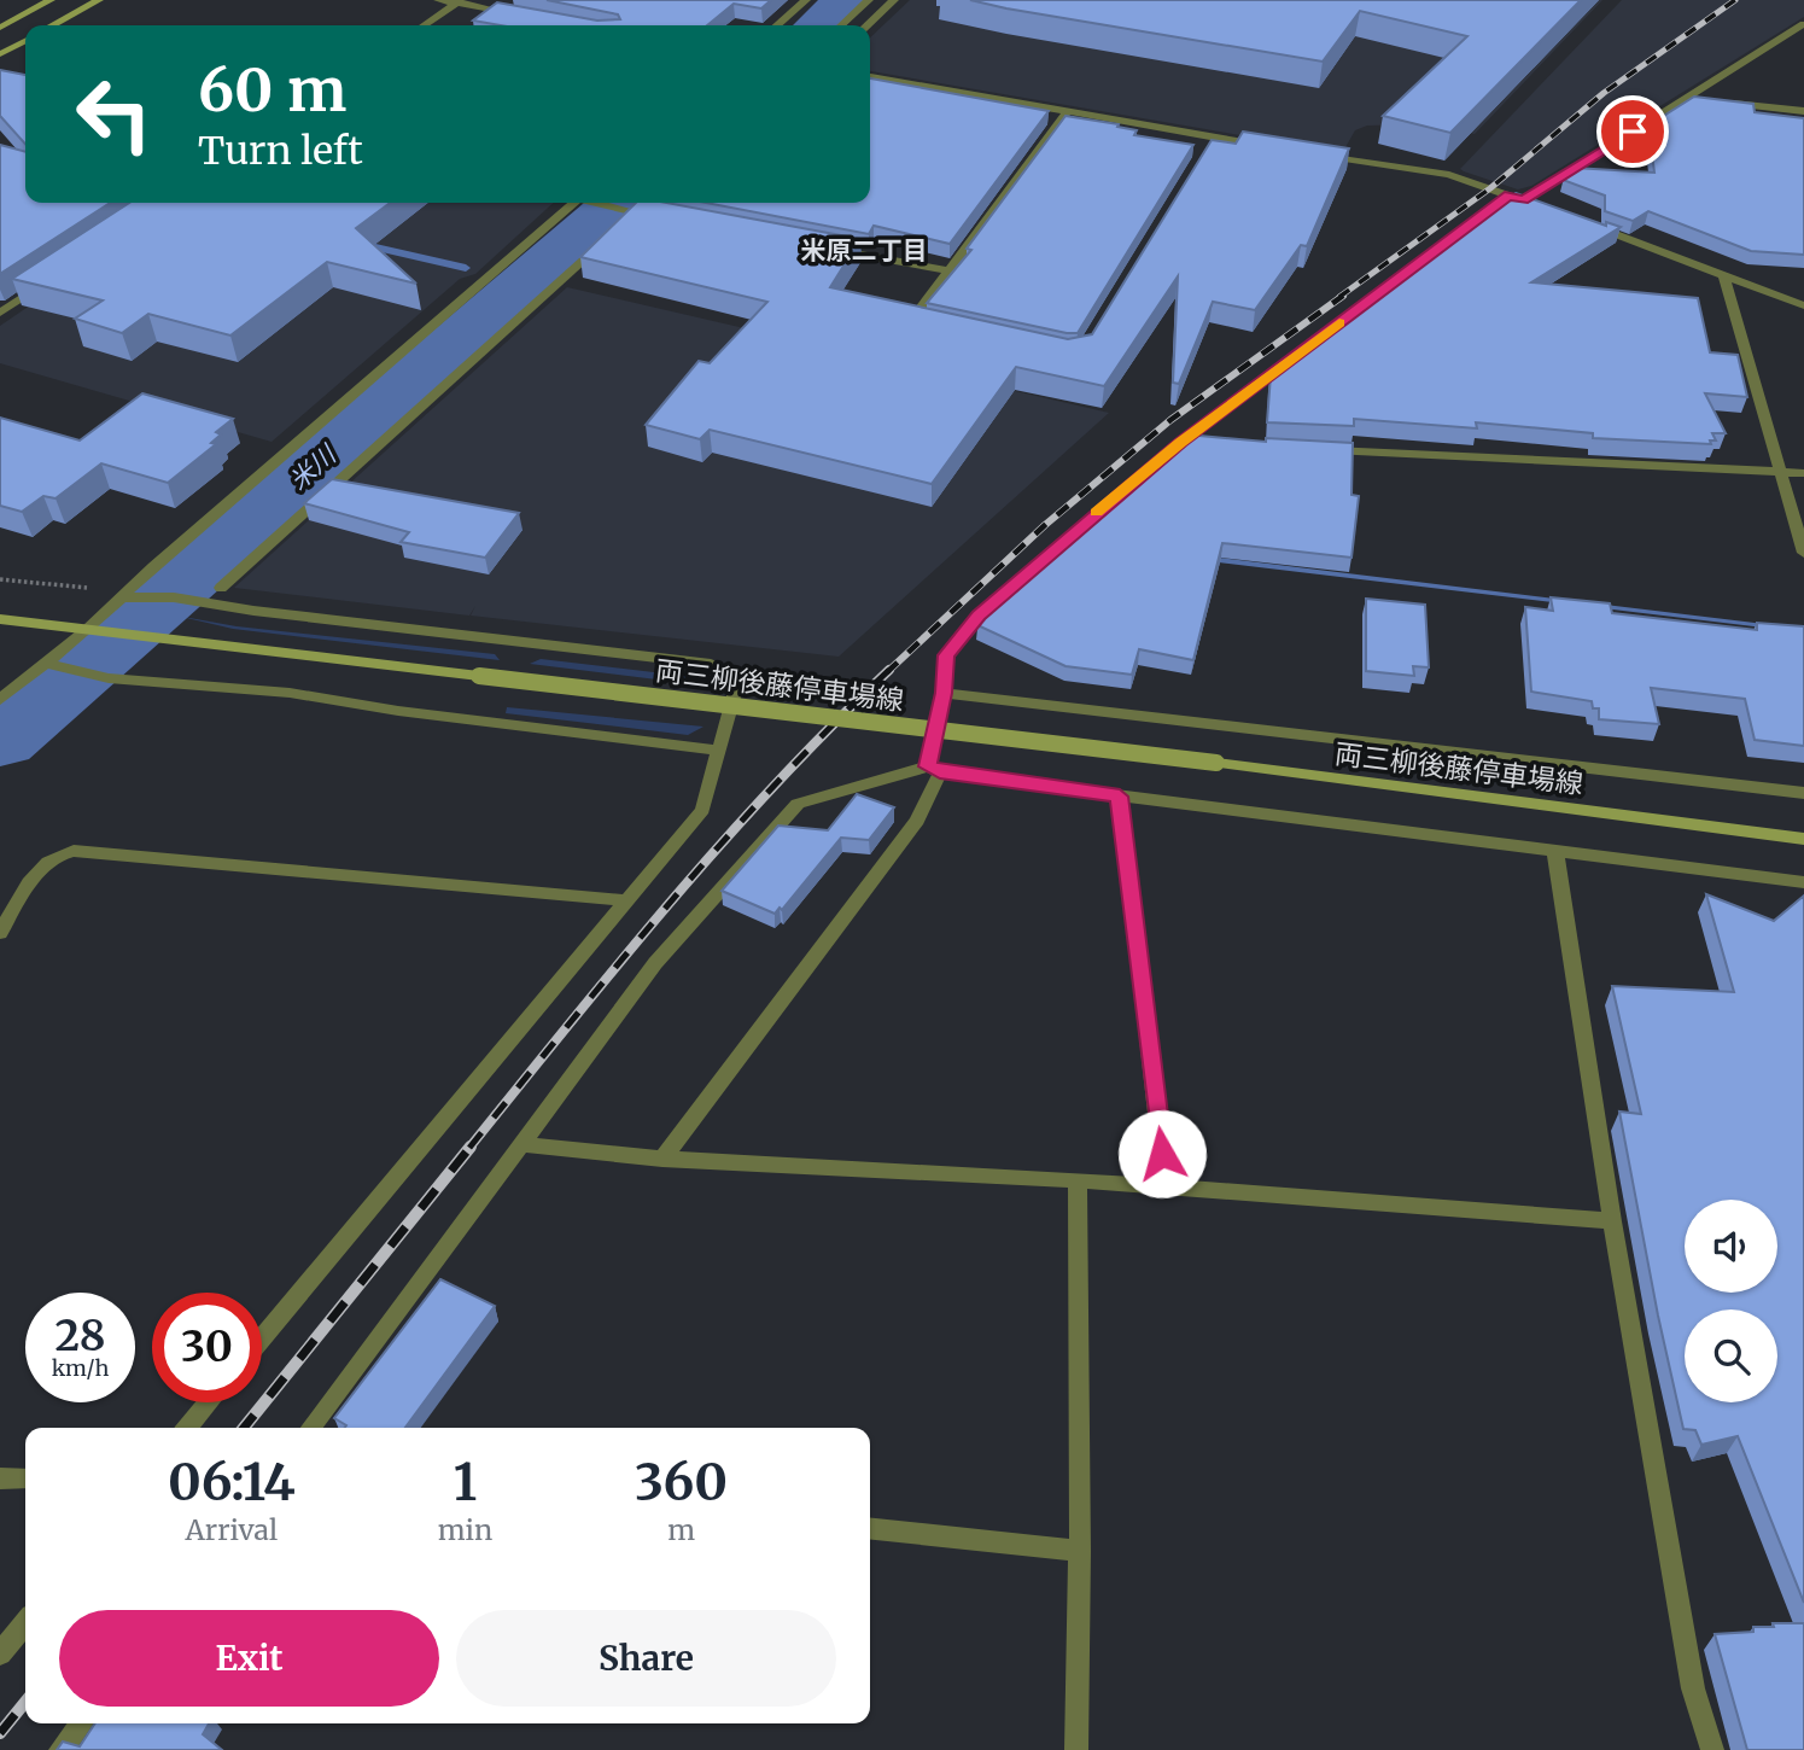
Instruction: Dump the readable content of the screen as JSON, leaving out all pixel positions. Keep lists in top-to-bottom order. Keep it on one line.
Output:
{"streets":{"main road":["両三柳後藤停車場線"]},"districts":["米原二丁目"],"water":["米川"],"page":{"turn":["60 m","Turn left"],"speed":"28 km/h","limit":"30","eta":["06:14","Arrival","1","min","360","m"],"buttons":["Exit","Share"]}}
